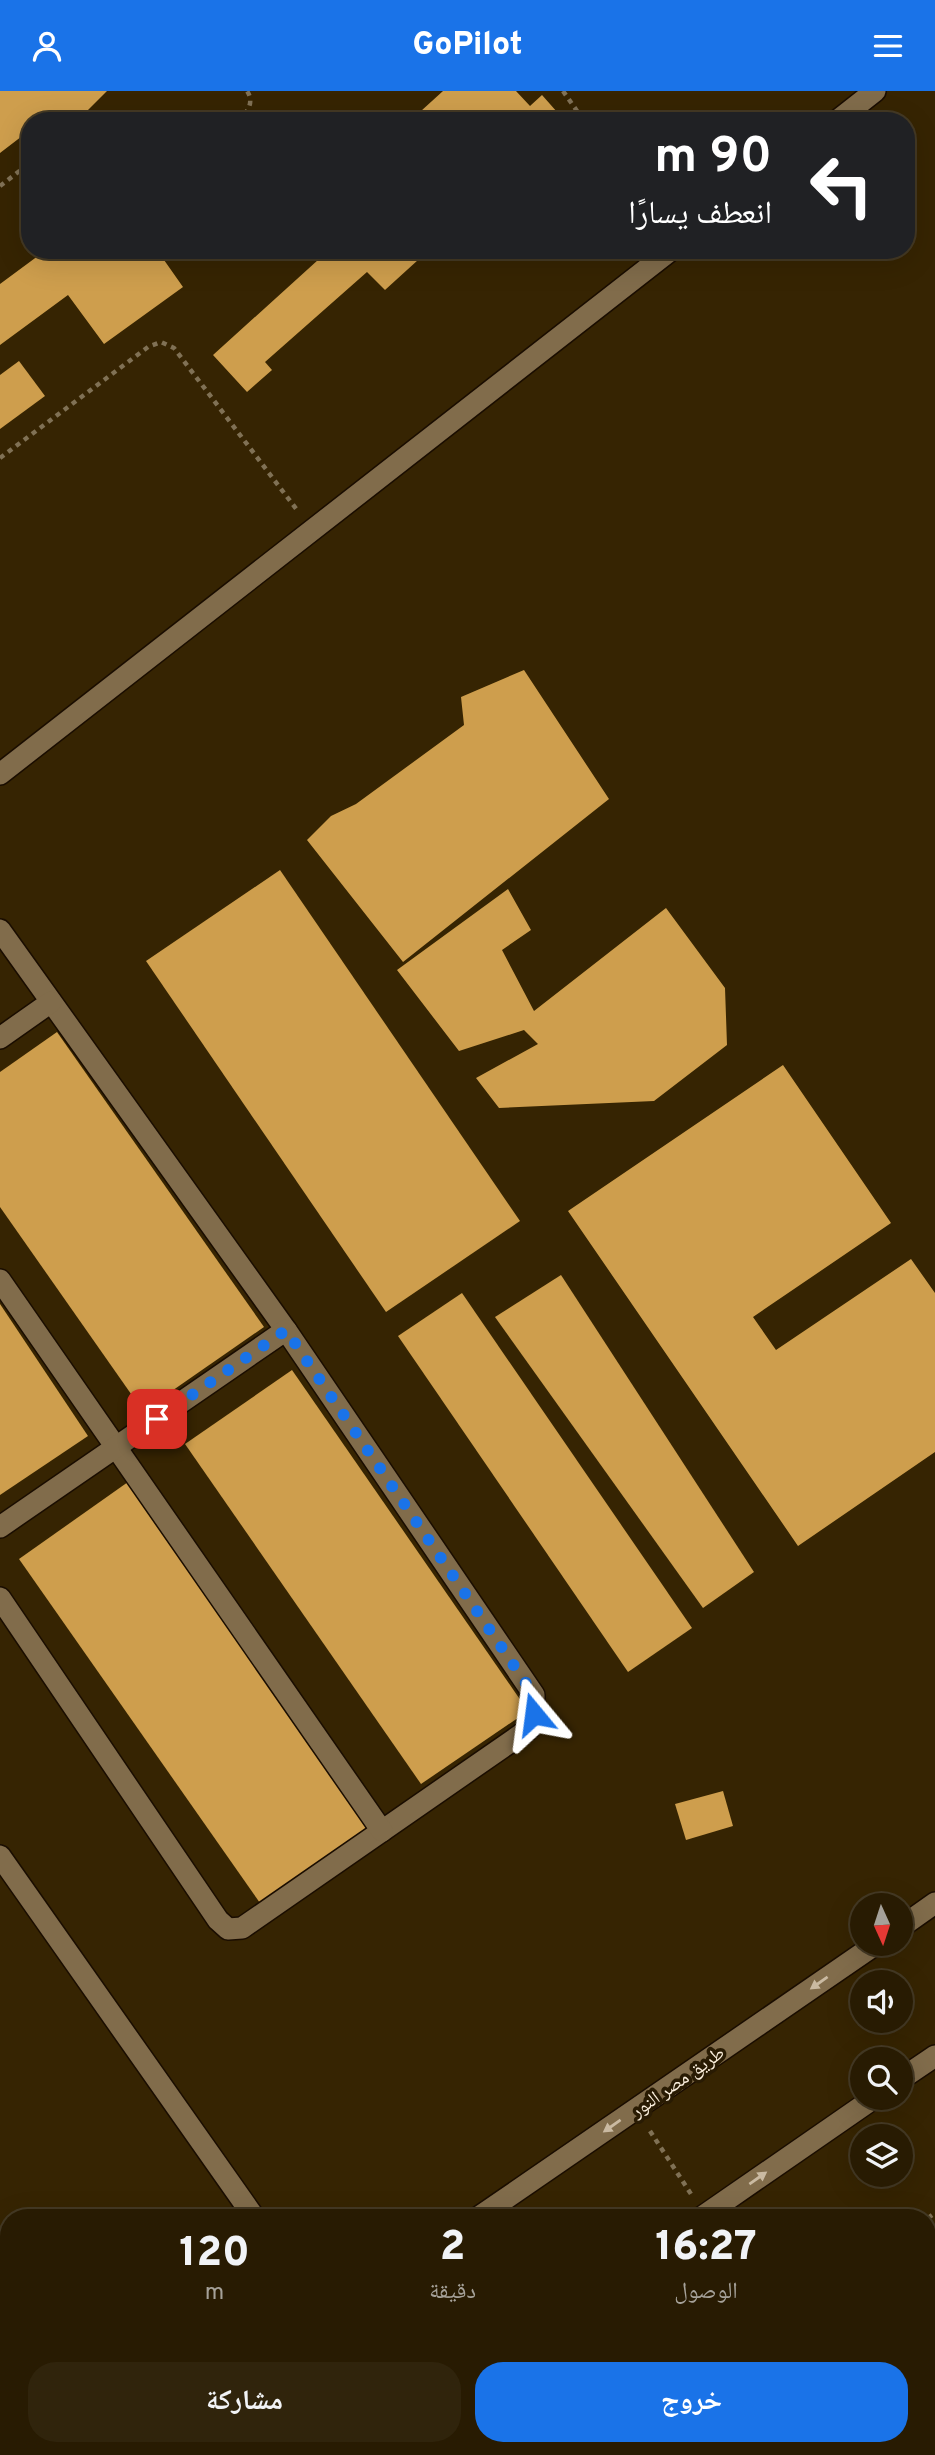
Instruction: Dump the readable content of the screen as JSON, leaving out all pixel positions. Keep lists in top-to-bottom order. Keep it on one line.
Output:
{"streets":{"street":["طريق مصر النور"]},"north":"bottom","page":{"header":"GoPilot","turn":["90 m","انعطف يسارًا"],"eta":["16:27","الوصول","2","دقيقة","120","m"],"buttons":["خروج","مشاركة"]}}
